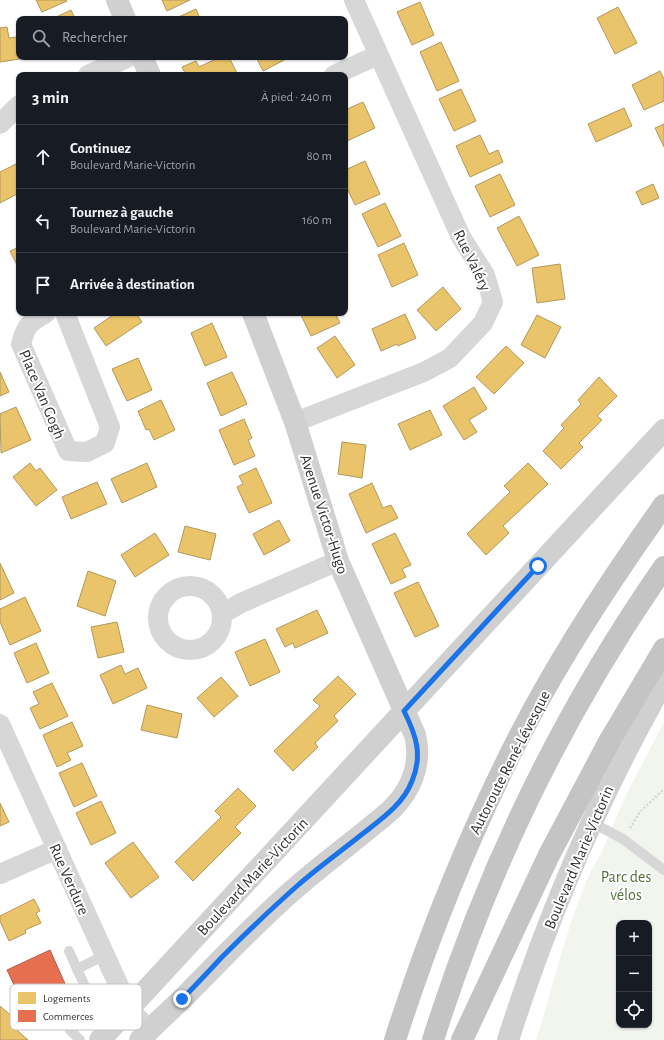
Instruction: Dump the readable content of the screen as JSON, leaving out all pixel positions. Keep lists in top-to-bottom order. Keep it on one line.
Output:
{"streets":{"highway":["Autoroute René-Lévesque"],"street":["Rue Valéry","Place Van Gogh","Avenue Victor-Hugo","Boulevard Marie-Victorin","Rue Verdure"]},"crossings":[["Rue Valéry","Avenue Victor-Hugo"],["Avenue Victor-Hugo","Boulevard Marie-Victorin"]],"parks":["Parc des vélos"],"legend":["Logements","Commerces"],"page":{"search":"Rechercher","heading":["3 min","À pied · 240 m"],"list":[["Continuez","Boulevard Marie-Victorin","80 m"],["Tournez à gauche","Boulevard Marie-Victorin","160 m"],"Arrivée à destination"],"map_buttons":["+","−"]}}
